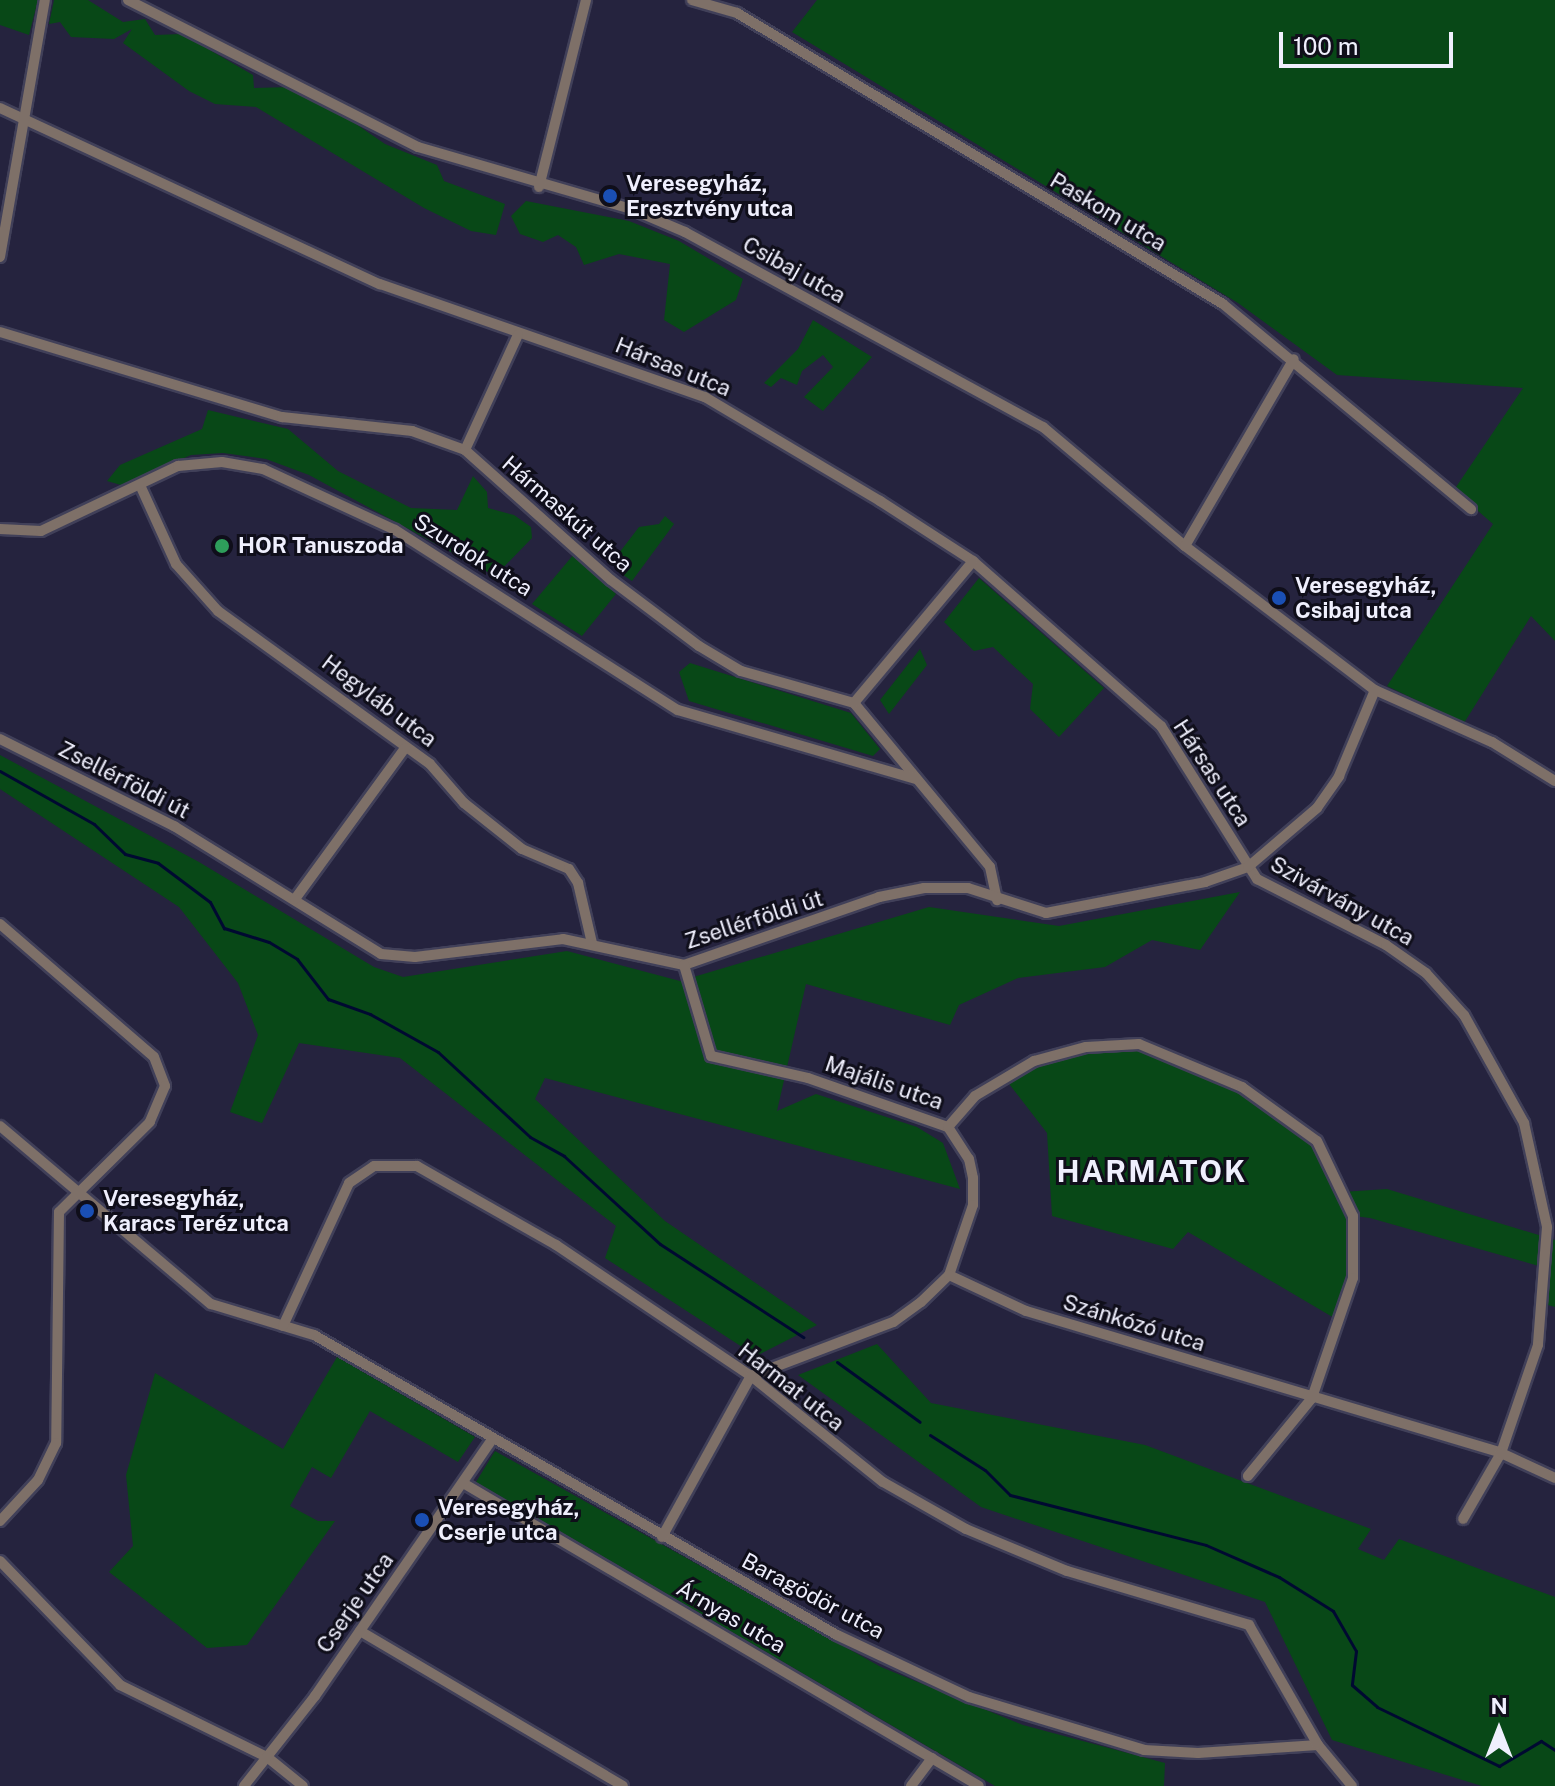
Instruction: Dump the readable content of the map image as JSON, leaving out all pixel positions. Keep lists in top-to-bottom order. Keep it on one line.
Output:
{"streets":{"street":["Paskom utca","Csibaj utca","Hársas utca","Hármaskút utca","Szurdok utca","Hegyláb utca","Zsellérföldi út","Szivárvány utca","Majális utca","Szánkózó utca","Harmat utca","Baragödör utca","Cserje utca","Árnyas utca"]},"crossings":[["Csibaj utca","Zsellérföldi út"],["Hársas utca","Zsellérföldi út"],["Hársas utca","Szivárvány utca"],["Szurdok utca","Hegyláb utca"],["Hegyláb utca","Zsellérföldi út"],["Zsellérföldi út","Szivárvány utca"],["Zsellérföldi út","Majális utca"],["Szivárvány utca","Szánkózó utca"],["Majális utca","Szánkózó utca"],["Harmat utca","Baragödör utca"],["Baragödör utca","Cserje utca"],["Cserje utca","Árnyas utca"]],"districts":["HARMATOK"],"places":["Veresegyház, Eresztvény utca","HOR Tanuszoda","Veresegyház, Csibaj utca","Veresegyház, Karacs Teréz utca","Veresegyház, Cserje utca"],"scale_bar":"100 m","north":"top"}
